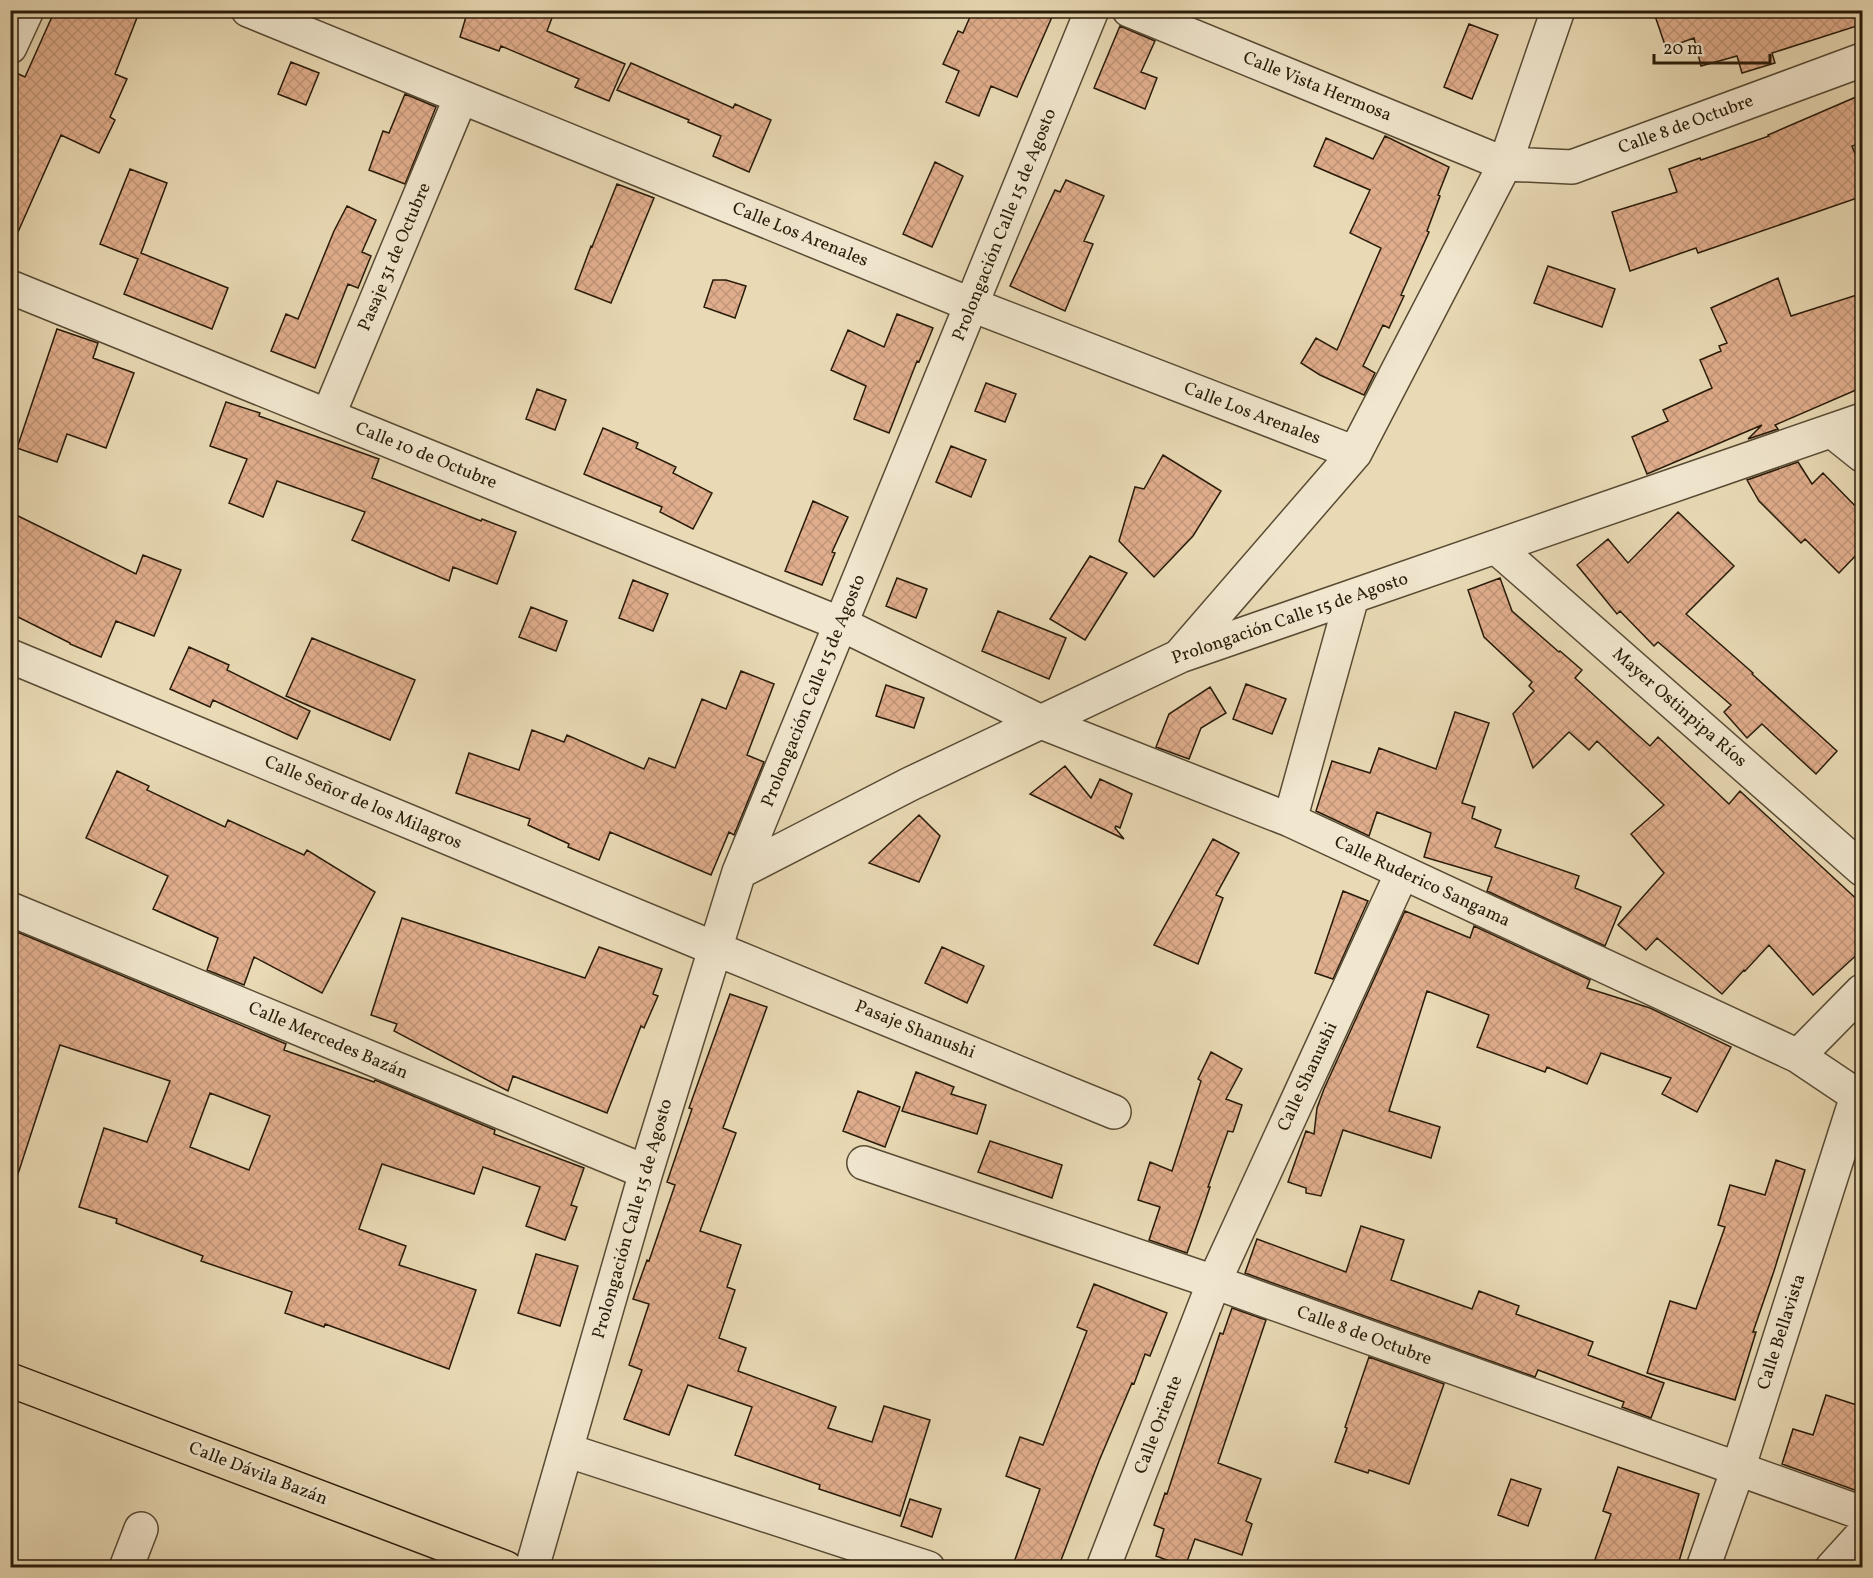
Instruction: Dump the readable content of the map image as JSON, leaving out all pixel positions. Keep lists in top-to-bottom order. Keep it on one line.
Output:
{"streets":{"main road":["Calle Dávila Bazán"],"street":["Calle Vista Hermosa","Calle 8 de Octubre","Prolongación Calle 15 de Agosto","Calle Los Arenales","Pasaje 31 de Octubre","Calle 10 de Octubre","Mayer Ostinpipa Ríos","Calle Señor de los Milagros","Calle Ruderico Sangama","Pasaje Shanushi","Calle Mercedes Bazán","Calle Shanushi","Calle Bellavista","Calle Oriente"]},"crossings":[["Calle Vista Hermosa","Calle 8 de Octubre"],["Calle 8 de Octubre","Calle Shanushi"],["Calle 8 de Octubre","Calle Bellavista"],["Calle 8 de Octubre","Calle Oriente"],["Prolongación Calle 15 de Agosto","Calle Los Arenales"],["Prolongación Calle 15 de Agosto","Calle 10 de Octubre"],["Prolongación Calle 15 de Agosto","Mayer Ostinpipa Ríos"],["Prolongación Calle 15 de Agosto","Calle Señor de los Milagros"],["Prolongación Calle 15 de Agosto","Calle Ruderico Sangama"],["Prolongación Calle 15 de Agosto","Pasaje Shanushi"],["Prolongación Calle 15 de Agosto","Calle Mercedes Bazán"],["Calle Los Arenales","Pasaje 31 de Octubre"],["Pasaje 31 de Octubre","Calle 10 de Octubre"],["Calle 10 de Octubre","Calle Ruderico Sangama"],["Calle Señor de los Milagros","Pasaje Shanushi"],["Calle Ruderico Sangama","Calle Shanushi"],["Calle Ruderico Sangama","Calle Bellavista"],["Calle Shanushi","Calle Oriente"]],"scale_bar":"20 m"}
